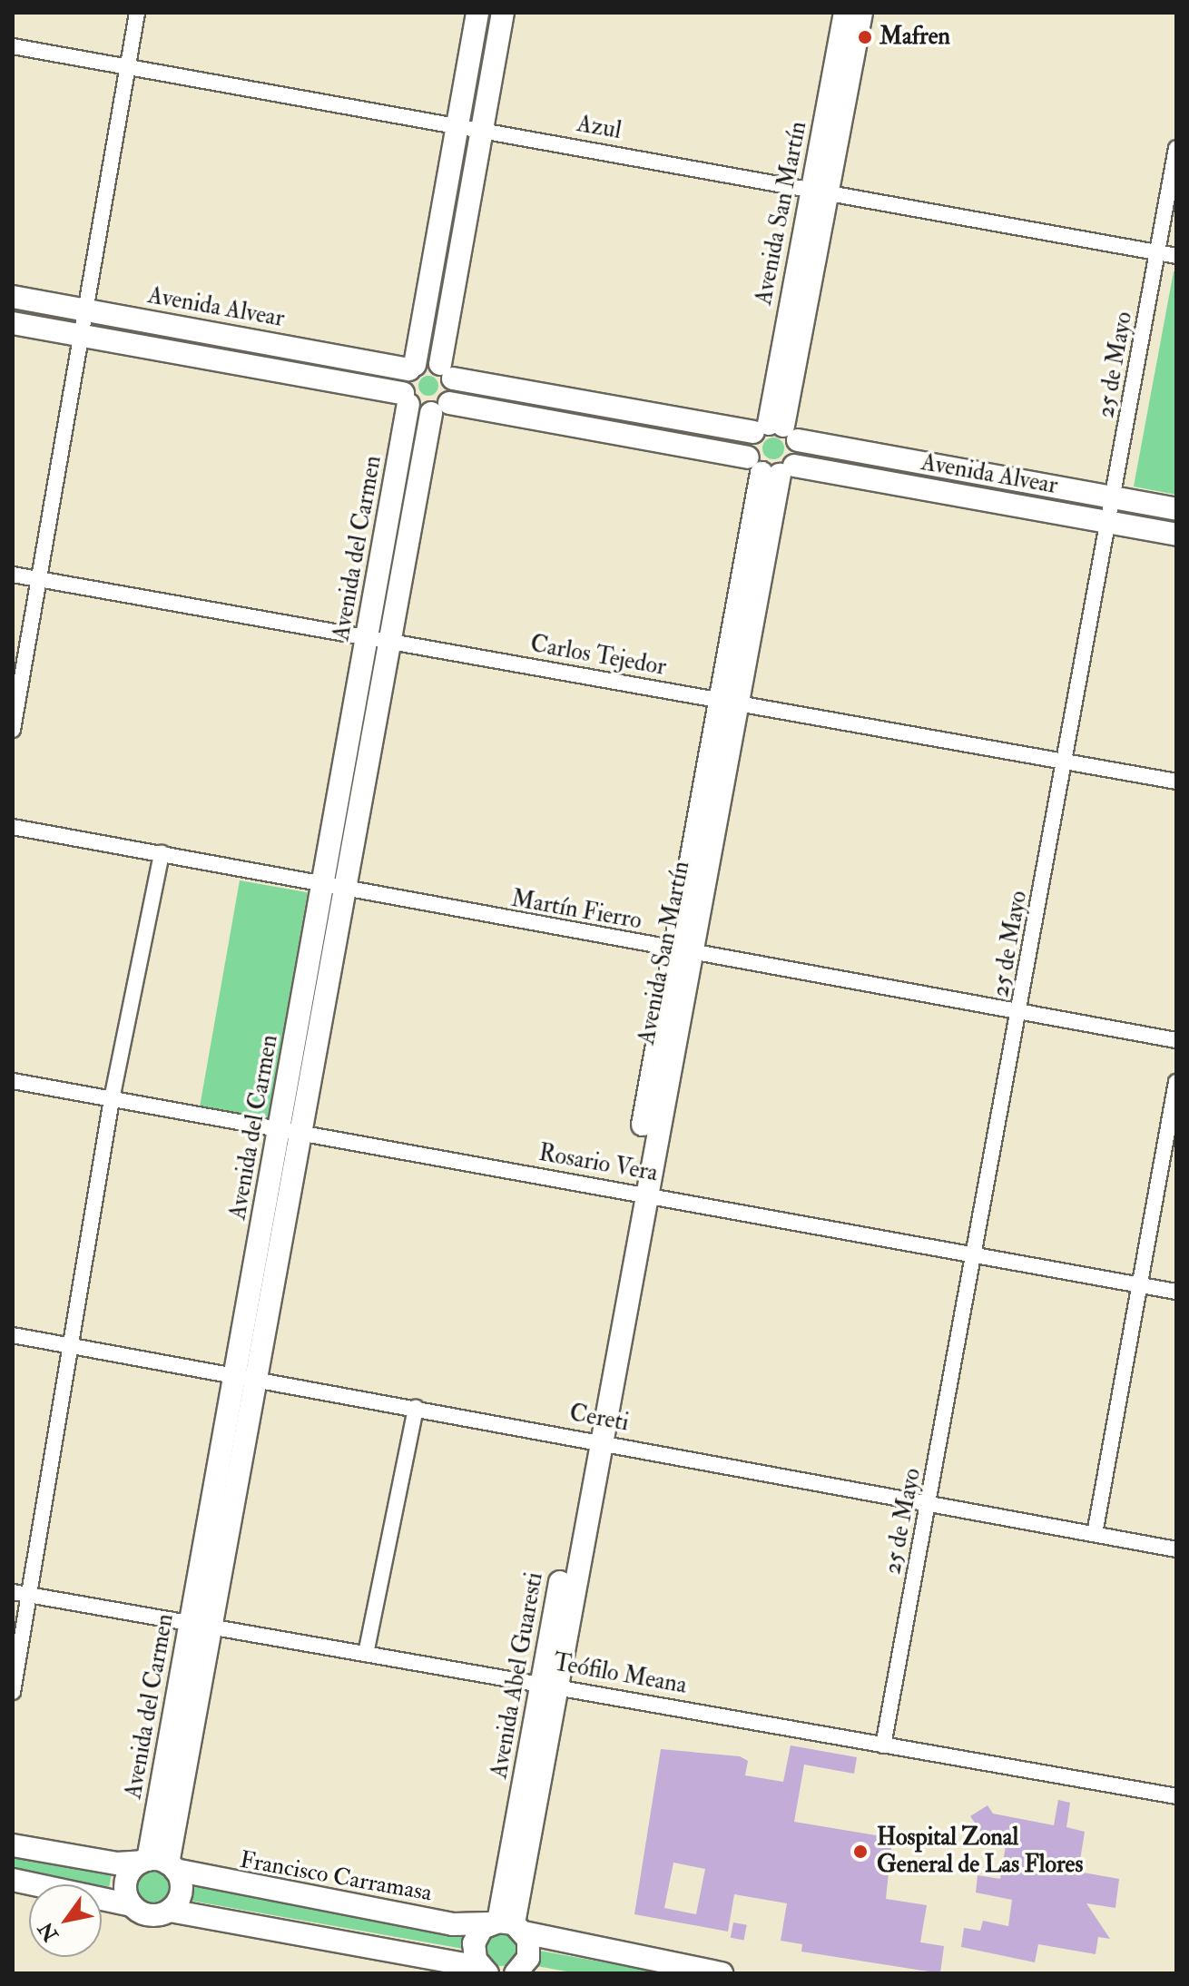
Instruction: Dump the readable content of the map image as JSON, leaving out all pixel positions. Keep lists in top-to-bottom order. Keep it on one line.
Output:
{"streets":{"main road":["Avenida San Martín","Avenida Alvear","Avenida del Carmen","Avenida Abel Guaresti","Francisco Carramasa"],"street":["Azul","25 de Mayo","Carlos Tejedor","Martín Fierro","Rosario Vera","Cereti","Teófilo Meana"]},"crossings":[["Azul","Avenida San Martín"],["Azul","25 de Mayo"],["Avenida San Martín","Avenida Alvear"],["Avenida San Martín","Carlos Tejedor"],["Avenida San Martín","Martín Fierro"],["Avenida San Martín","Rosario Vera"],["Avenida San Martín","Cereti"],["Avenida San Martín","Avenida Abel Guaresti"],["Avenida Alvear","25 de Mayo"],["Avenida Alvear","Avenida del Carmen"],["25 de Mayo","Carlos Tejedor"],["25 de Mayo","Martín Fierro"],["25 de Mayo","Rosario Vera"],["25 de Mayo","Cereti"],["25 de Mayo","Teófilo Meana"],["Avenida del Carmen","Carlos Tejedor"],["Avenida del Carmen","Martín Fierro"],["Avenida del Carmen","Rosario Vera"],["Avenida del Carmen","Cereti"],["Avenida del Carmen","Teófilo Meana"],["Avenida del Carmen","Francisco Carramasa"],["Cereti","Avenida Abel Guaresti"],["Teófilo Meana","Avenida Abel Guaresti"],["Avenida Abel Guaresti","Francisco Carramasa"]],"places":["Mafren","Hospital Zonal General de Las Flores"],"north":"bottom left"}
